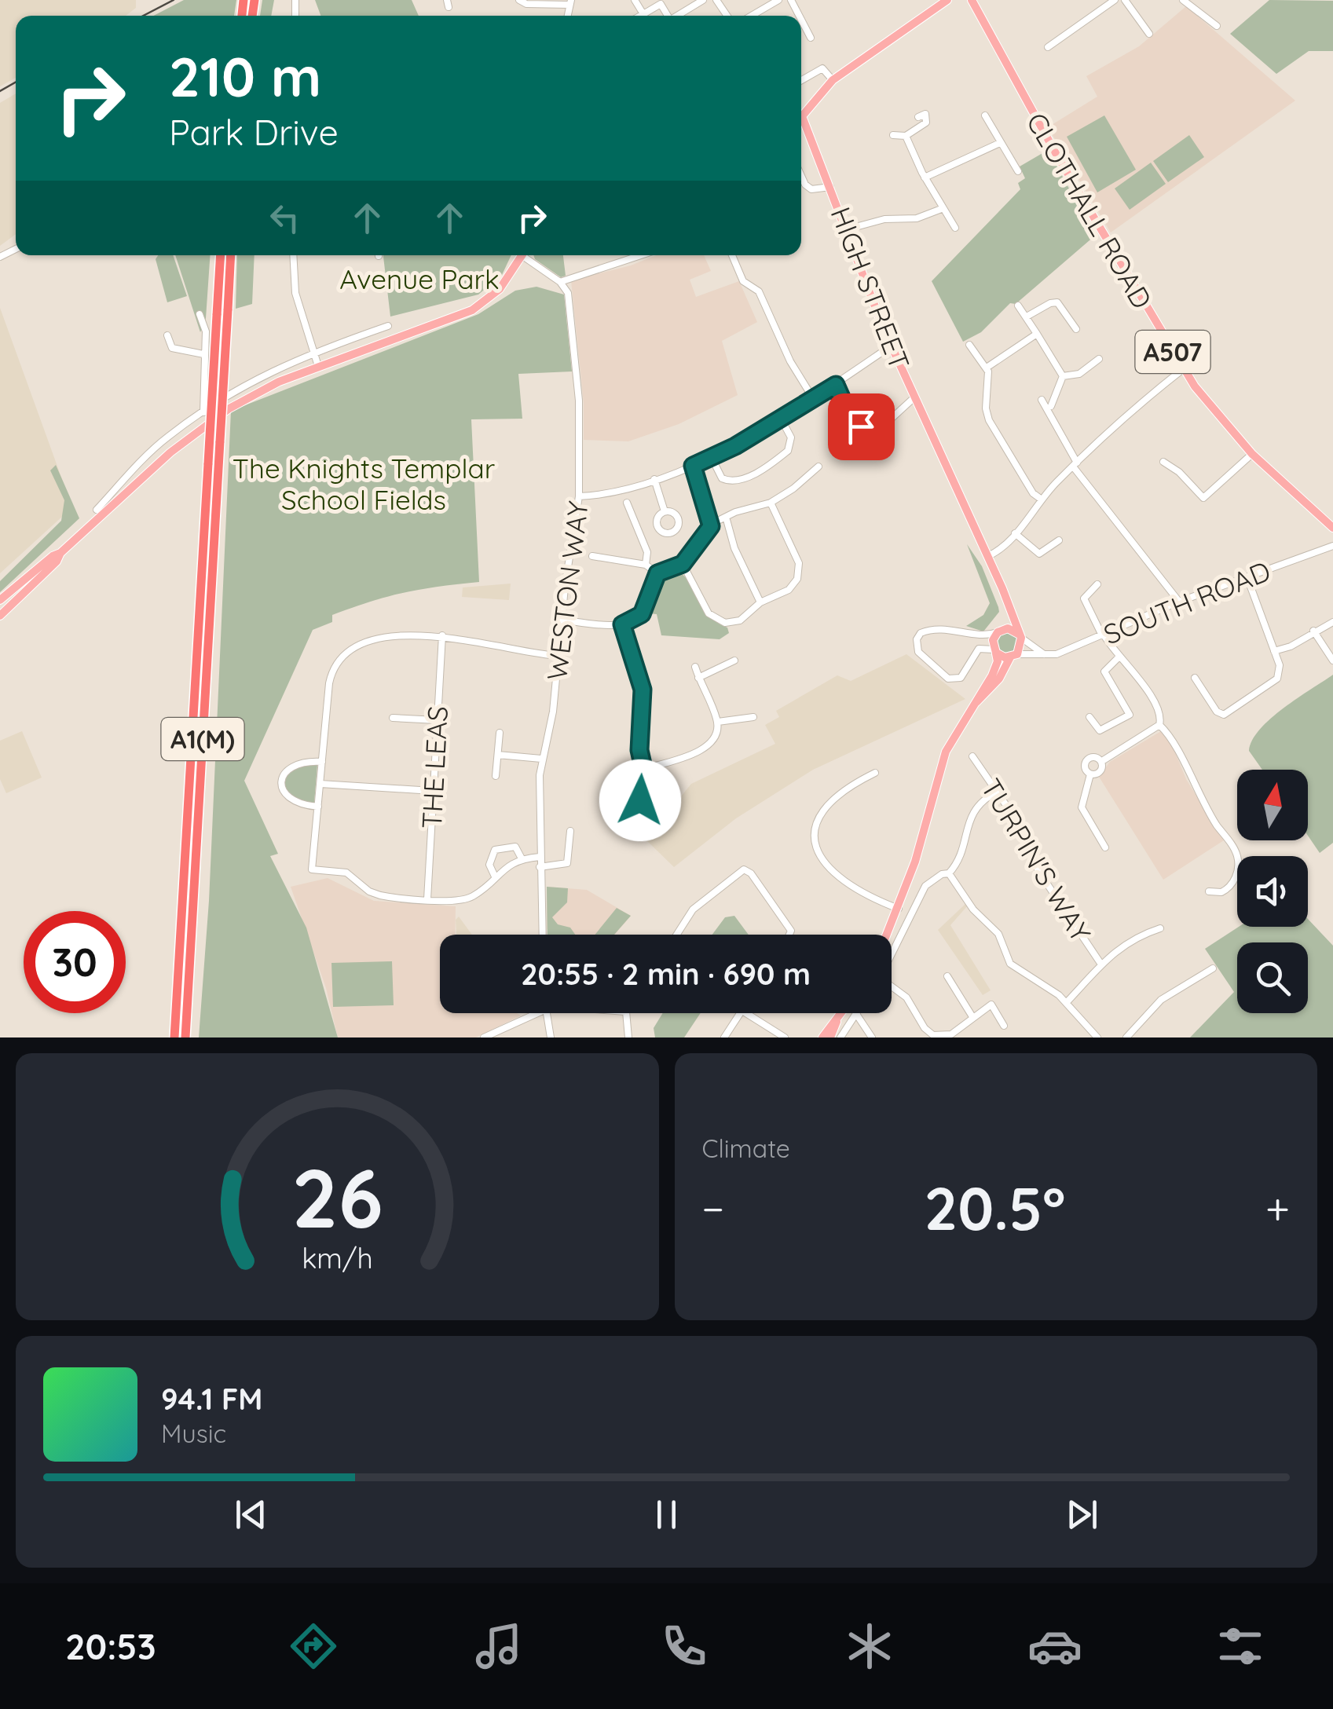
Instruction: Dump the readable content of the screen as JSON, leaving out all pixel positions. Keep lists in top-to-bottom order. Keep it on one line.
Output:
{"streets":{"highway":["A1(M)"],"main road":["CLOTHALL ROAD","HIGH STREET","A507"],"street":["WESTON WAY","SOUTH ROAD","THE LEAS","TURPIN'S WAY"]},"parks":["Avenue Park","The Knights Templar School Fields"],"north":"top","page":{"turn":["210 m","Park Drive"],"limit":"30","trip":"20:55 · 2 min · 690 m","tile":"Climate","heat":["−","20.5°","+"],"song":["94.1 FM","Music"],"tabs":"20:53","gauge":["26","km/h"]}}
